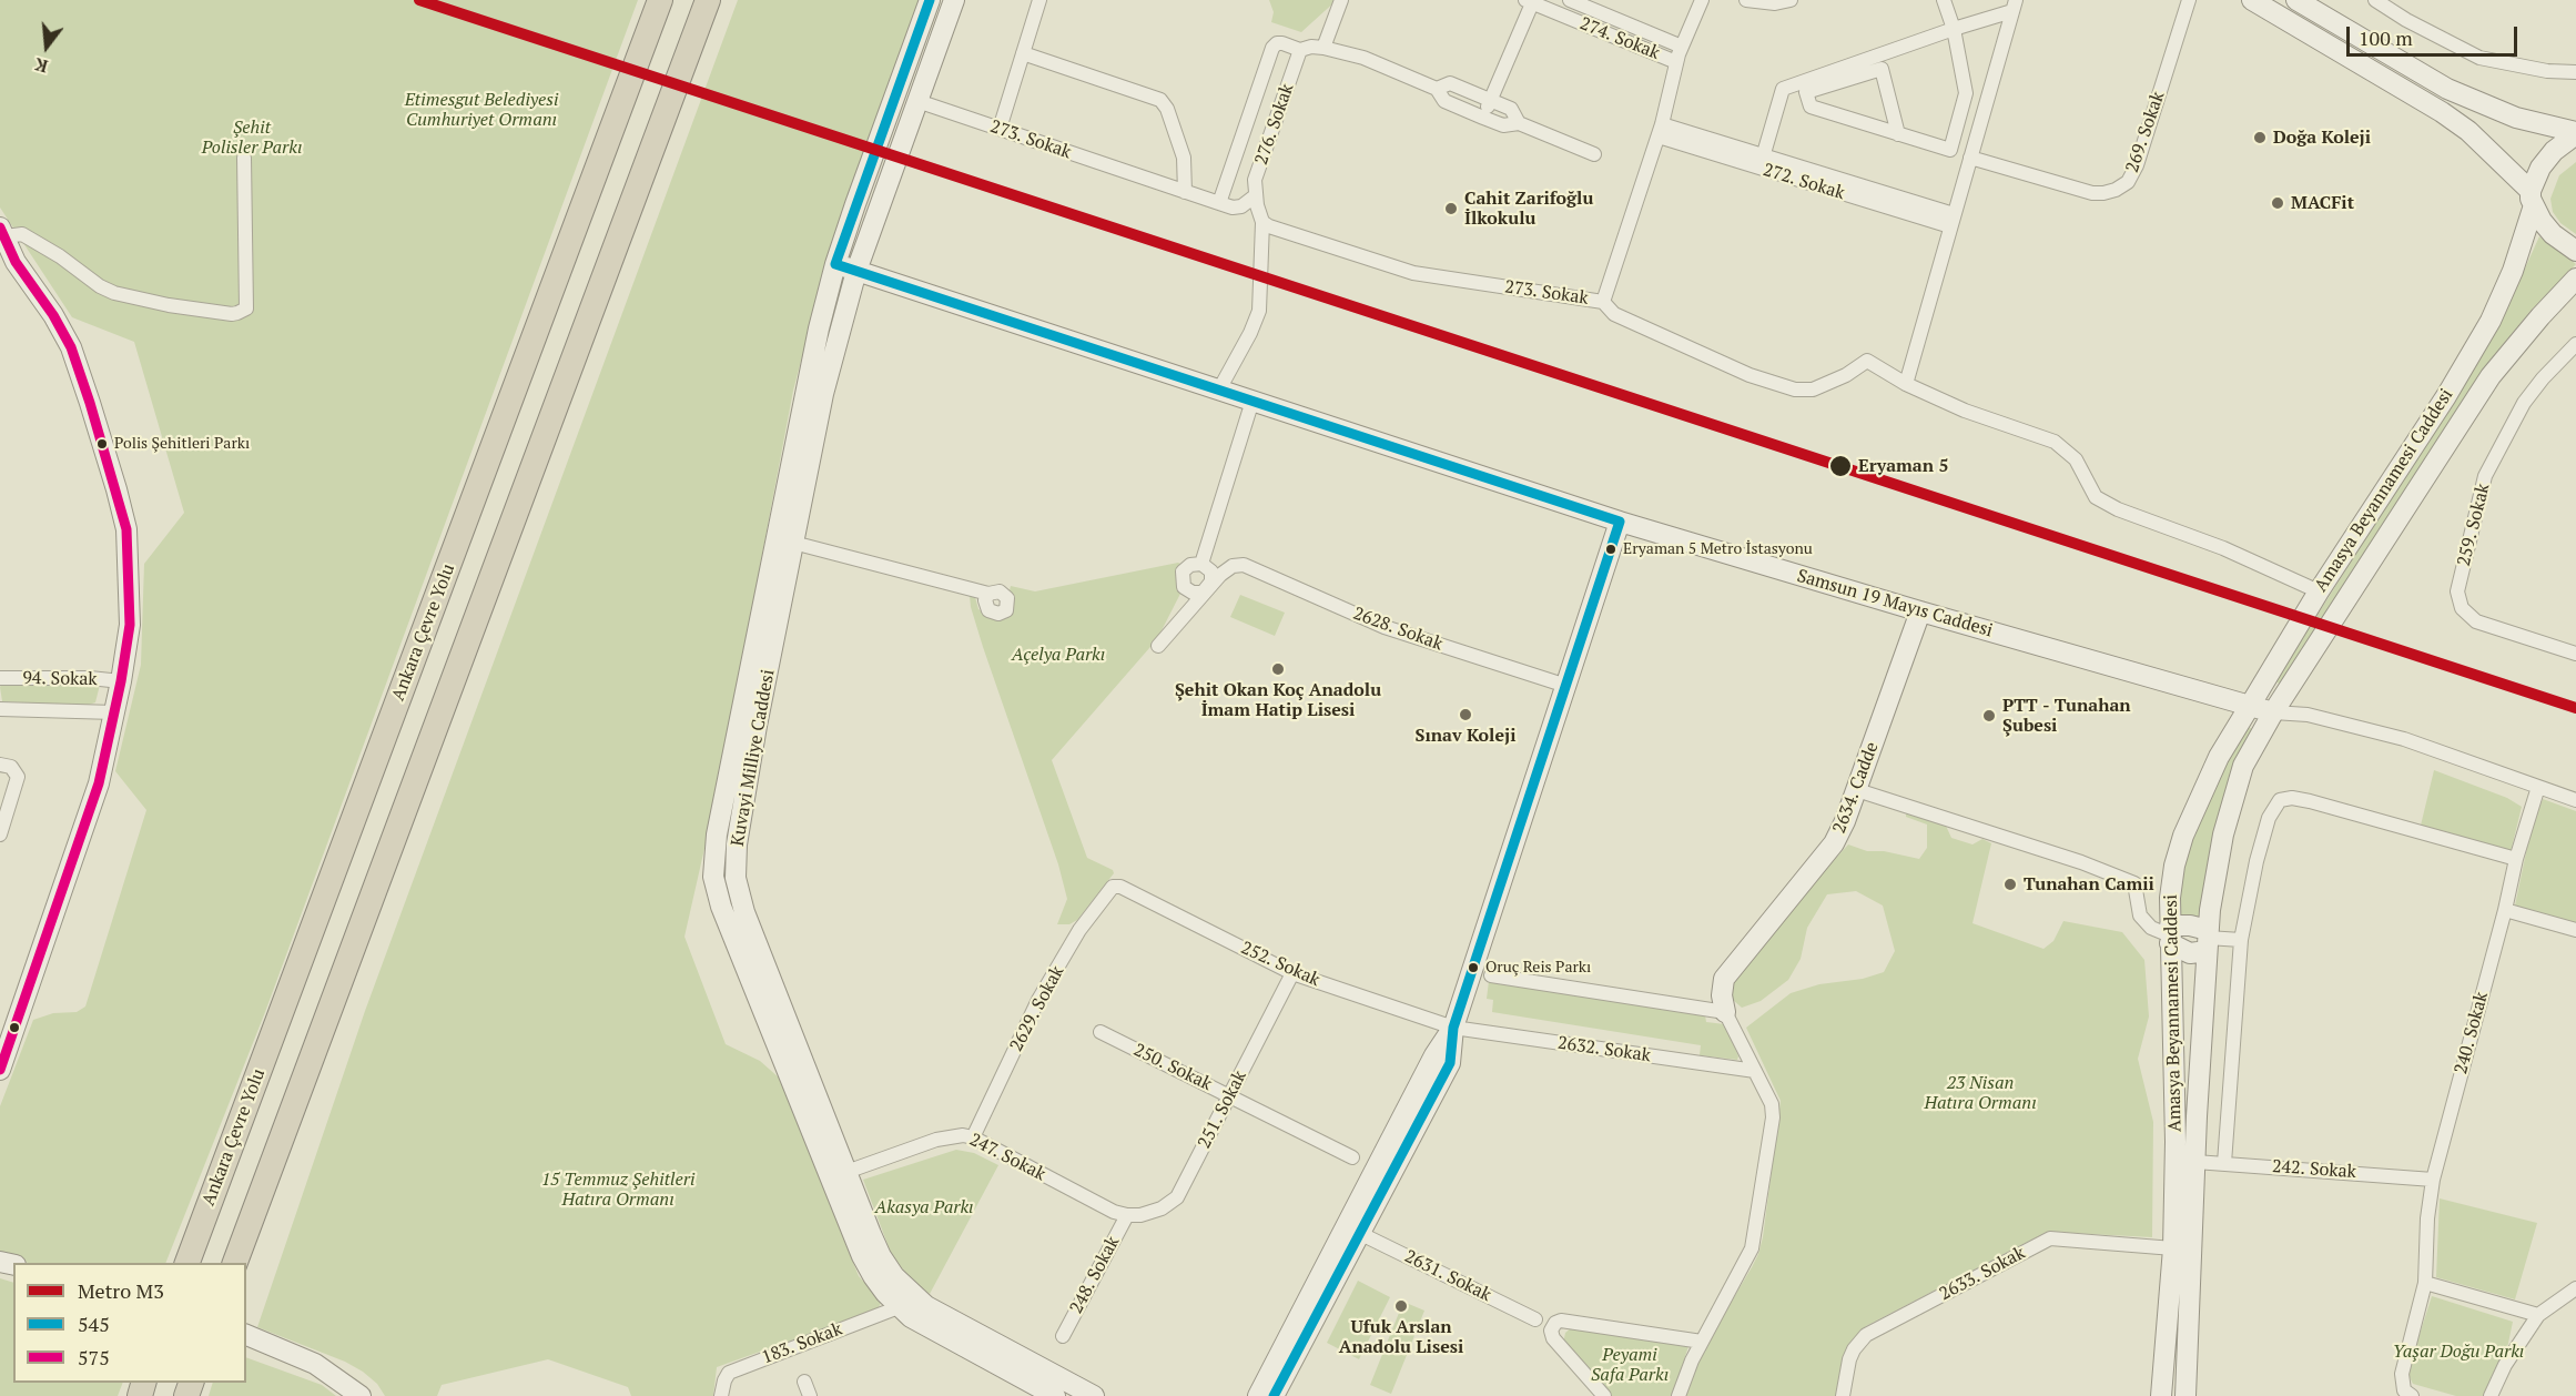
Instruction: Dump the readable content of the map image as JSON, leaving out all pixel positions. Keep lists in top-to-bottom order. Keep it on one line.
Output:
{"streets":{"highway":["Ankara Çevre Yolu"],"main road":["Amasya Beyannamesi Caddesi","Samsun 19 Mayıs Caddesi","Kuvayi Milliye Caddesi","2634. Cadde"],"street":["274. Sokak","276. Sokak","269. Sokak","273. Sokak","272. Sokak","259. Sokak","2628. Sokak","94. Sokak","252. Sokak","2629. Sokak","240. Sokak","2632. Sokak","250. Sokak","251. Sokak","247. Sokak","242. Sokak","2633. Sokak","248. Sokak","2631. Sokak","183. Sokak"]},"crossings":[["274. Sokak","273. Sokak"],["276. Sokak","273. Sokak"],["276. Sokak","Samsun 19 Mayıs Caddesi"],["273. Sokak","272. Sokak"],["273. Sokak","Kuvayi Milliye Caddesi"],["Amasya Beyannamesi Caddesi","Samsun 19 Mayıs Caddesi"],["Amasya Beyannamesi Caddesi","242. Sokak"],["Amasya Beyannamesi Caddesi","2633. Sokak"],["Samsun 19 Mayıs Caddesi","Kuvayi Milliye Caddesi"],["Samsun 19 Mayıs Caddesi","2634. Cadde"],["Kuvayi Milliye Caddesi","247. Sokak"],["Kuvayi Milliye Caddesi","183. Sokak"],["252. Sokak","2629. Sokak"],["252. Sokak","2632. Sokak"],["252. Sokak","251. Sokak"],["2629. Sokak","247. Sokak"],["240. Sokak","242. Sokak"],["250. Sokak","251. Sokak"],["251. Sokak","247. Sokak"],["251. Sokak","248. Sokak"],["247. Sokak","248. Sokak"]],"parks":["Etimesgut Belediyesi Cumhuriyet Ormanı","Şehit Polisler Parkı","Açelya Parkı","23 Nisan Hatıra Ormanı","15 Temmuz Şehitleri Hatıra Ormanı","Akasya Parkı","Yaşar Doğu Parkı","Peyami Safa Parkı"],"places":["Doğa Koleji","MACFit","Cahit Zarifoğlu İlkokulu","Polis Şehitleri Parkı","Eryaman 5","Eryaman 5 Metro İstasyonu","Şehit Okan Koç Anadolu İmam Hatip Lisesi","Sınav Koleji","PTT - Tunahan Şubesi","Tunahan Camii","Oruç Reis Parkı","Ufuk Arslan Anadolu Lisesi"],"lines":["metro line M3","transit line 545","transit line 575"],"legend":["Metro M3","545","575"],"scale_bar":"100 m","north":"bottom"}
